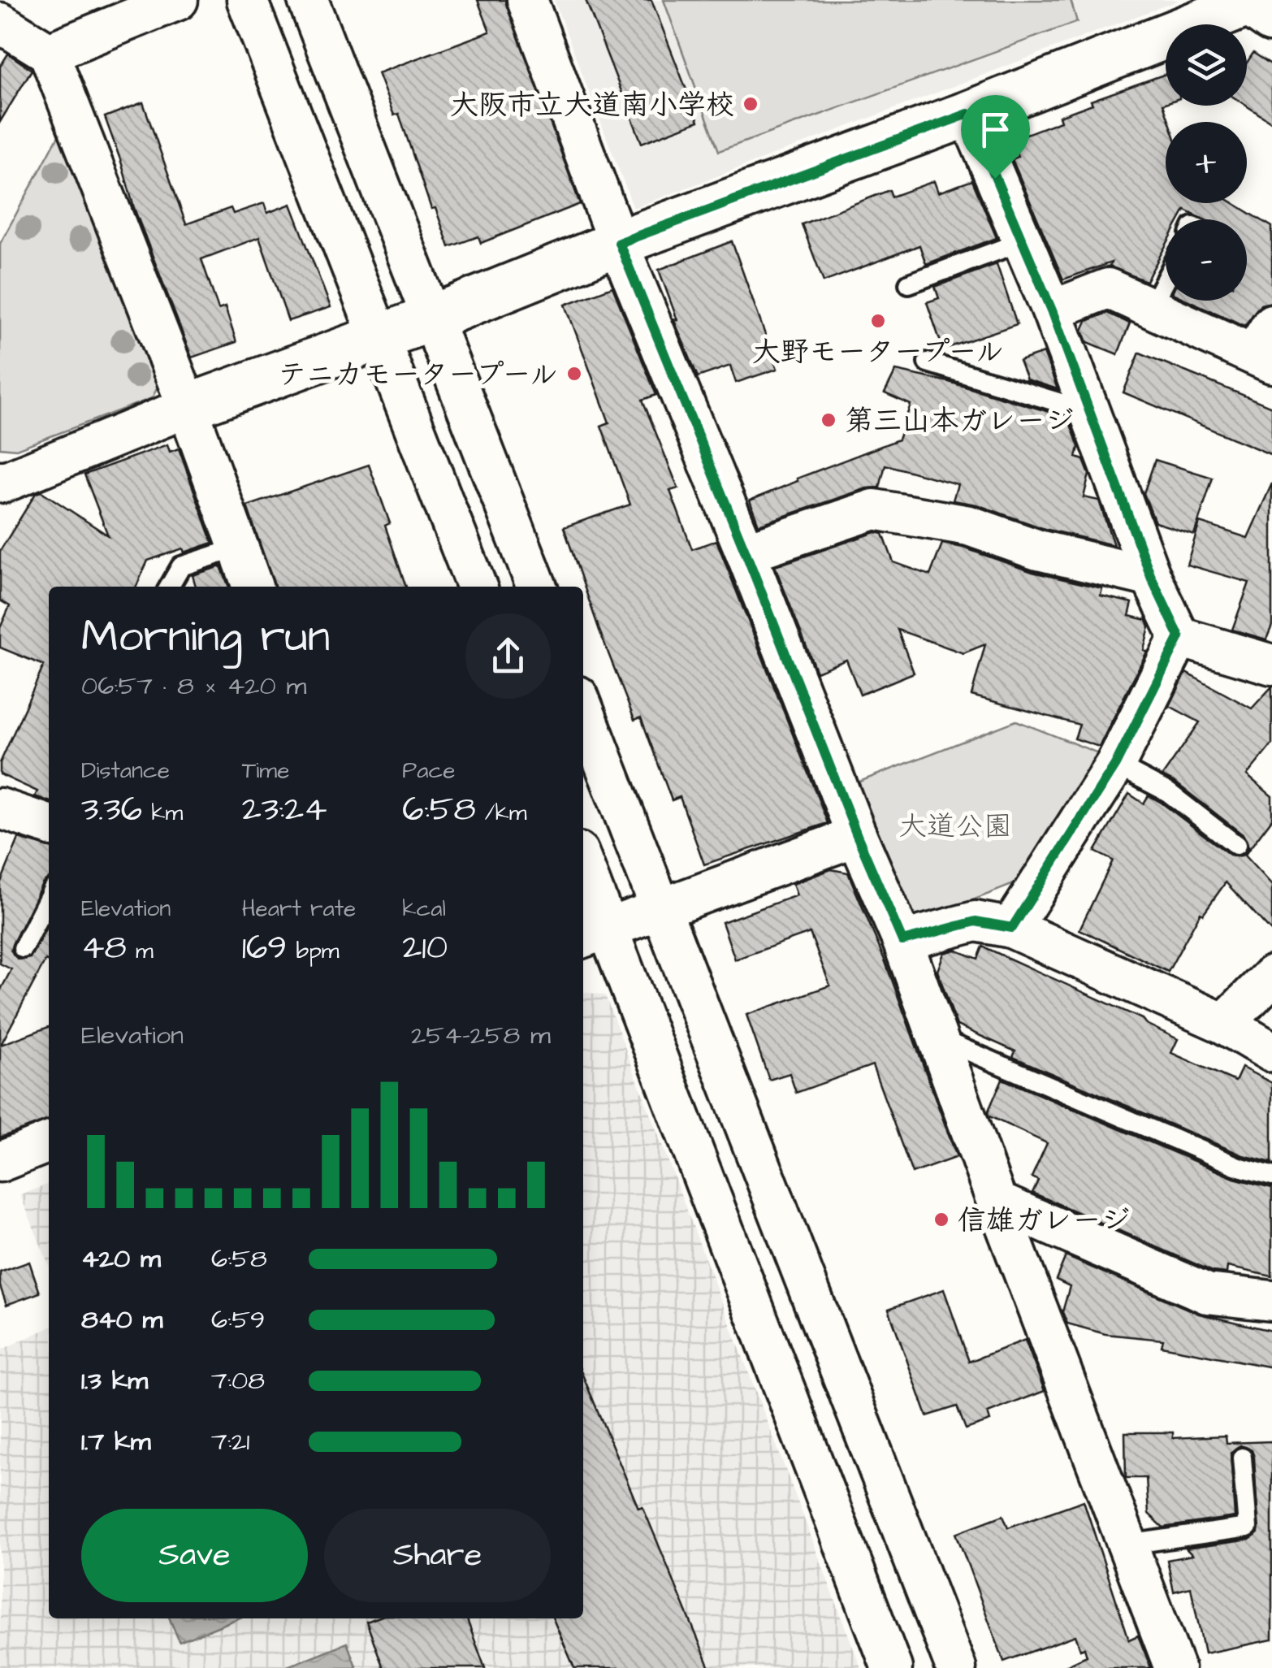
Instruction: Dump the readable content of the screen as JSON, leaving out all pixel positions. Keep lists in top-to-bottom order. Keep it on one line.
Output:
{"parks":["大道公園"],"places":["大阪市立大道南小学校","大野モータープール","テニカモータープール","第三山本ガレージ","信雄ガレージ"],"page":{"map_buttons":["+","−"],"heading":["Morning run","06:57 · 8 × 420 m"],"stats":[["Distance","3.36 km"],["Time","23:24"],["Pace","6:58 /km"],["Elevation","48 m"],["Heart rate","169 bpm"],["kcal","210"]],"chart":["Elevation","254–258 m"],"list":[{"name":"420 m","note":"6:58"},{"name":"840 m","note":"6:59"},{"name":"1.3 km","note":"7:08"},{"name":"1.7 km","note":"7:21"}],"buttons":["Save","Share"]}}
